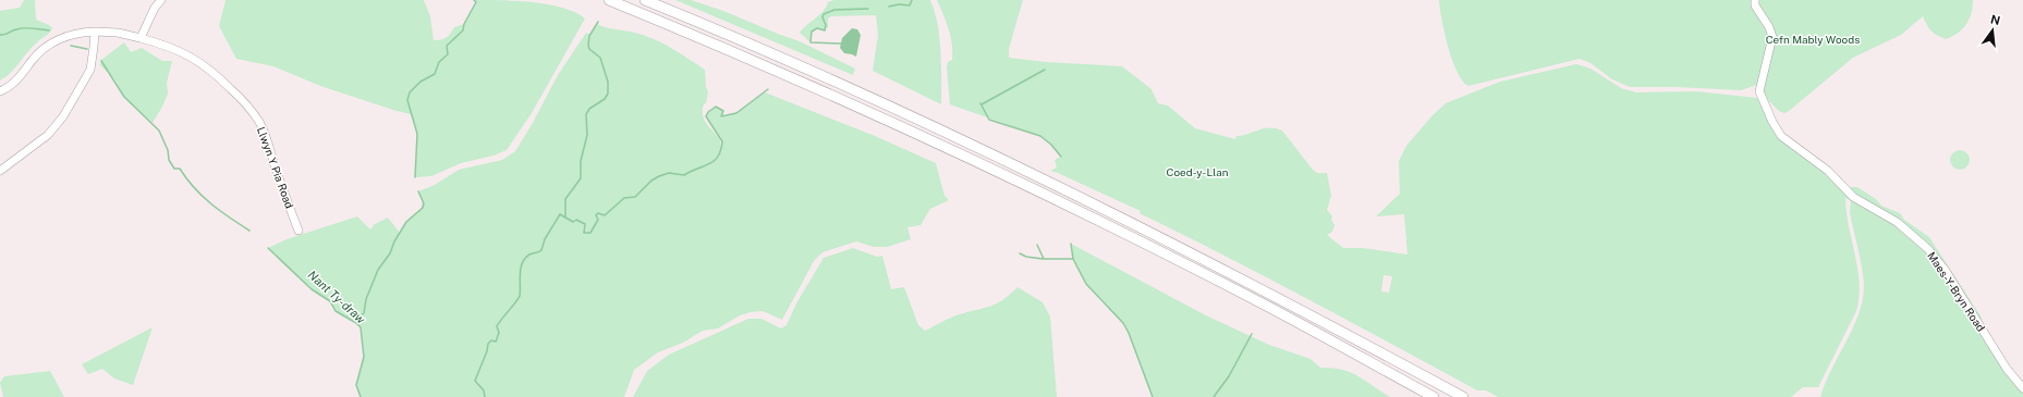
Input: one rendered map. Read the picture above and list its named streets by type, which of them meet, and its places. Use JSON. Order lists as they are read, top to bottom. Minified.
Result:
{"streets":{"street":["Llwyn Y Pia Road","Maes-Y-Bryn Road"]},"water":["Nant Ty-draw"],"parks":["Cefn Mably Woods","Coed-y-Llan"],"north":"top"}
